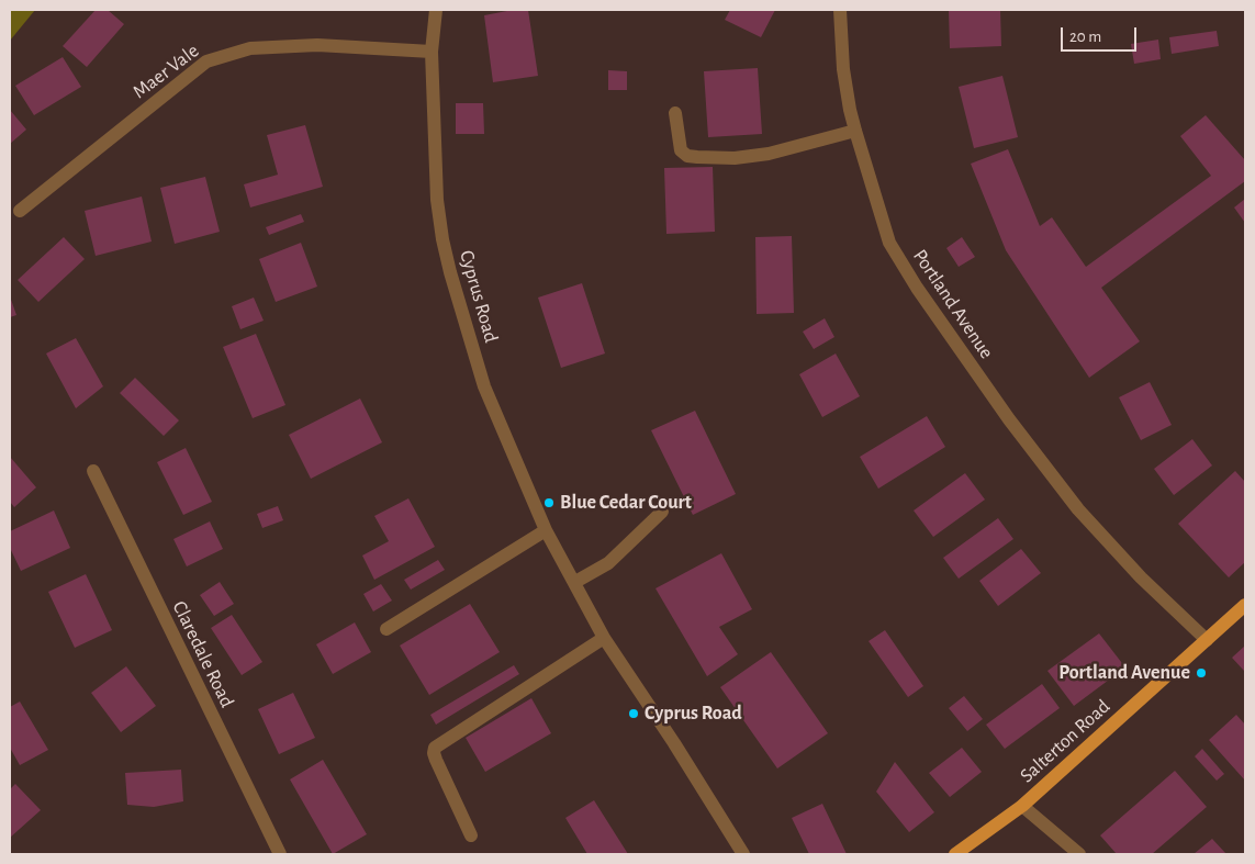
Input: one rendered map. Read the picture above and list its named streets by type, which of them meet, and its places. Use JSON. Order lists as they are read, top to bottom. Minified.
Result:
{"streets":{"main road":["Salterton Road"],"street":["Maer Vale","Cyprus Road","Portland Avenue","Claredale Road"]},"crossings":[["Maer Vale","Cyprus Road"],["Portland Avenue","Salterton Road"]],"places":["Blue Cedar Court","Portland Avenue","Cyprus Road"],"scale_bar":"20 m"}
